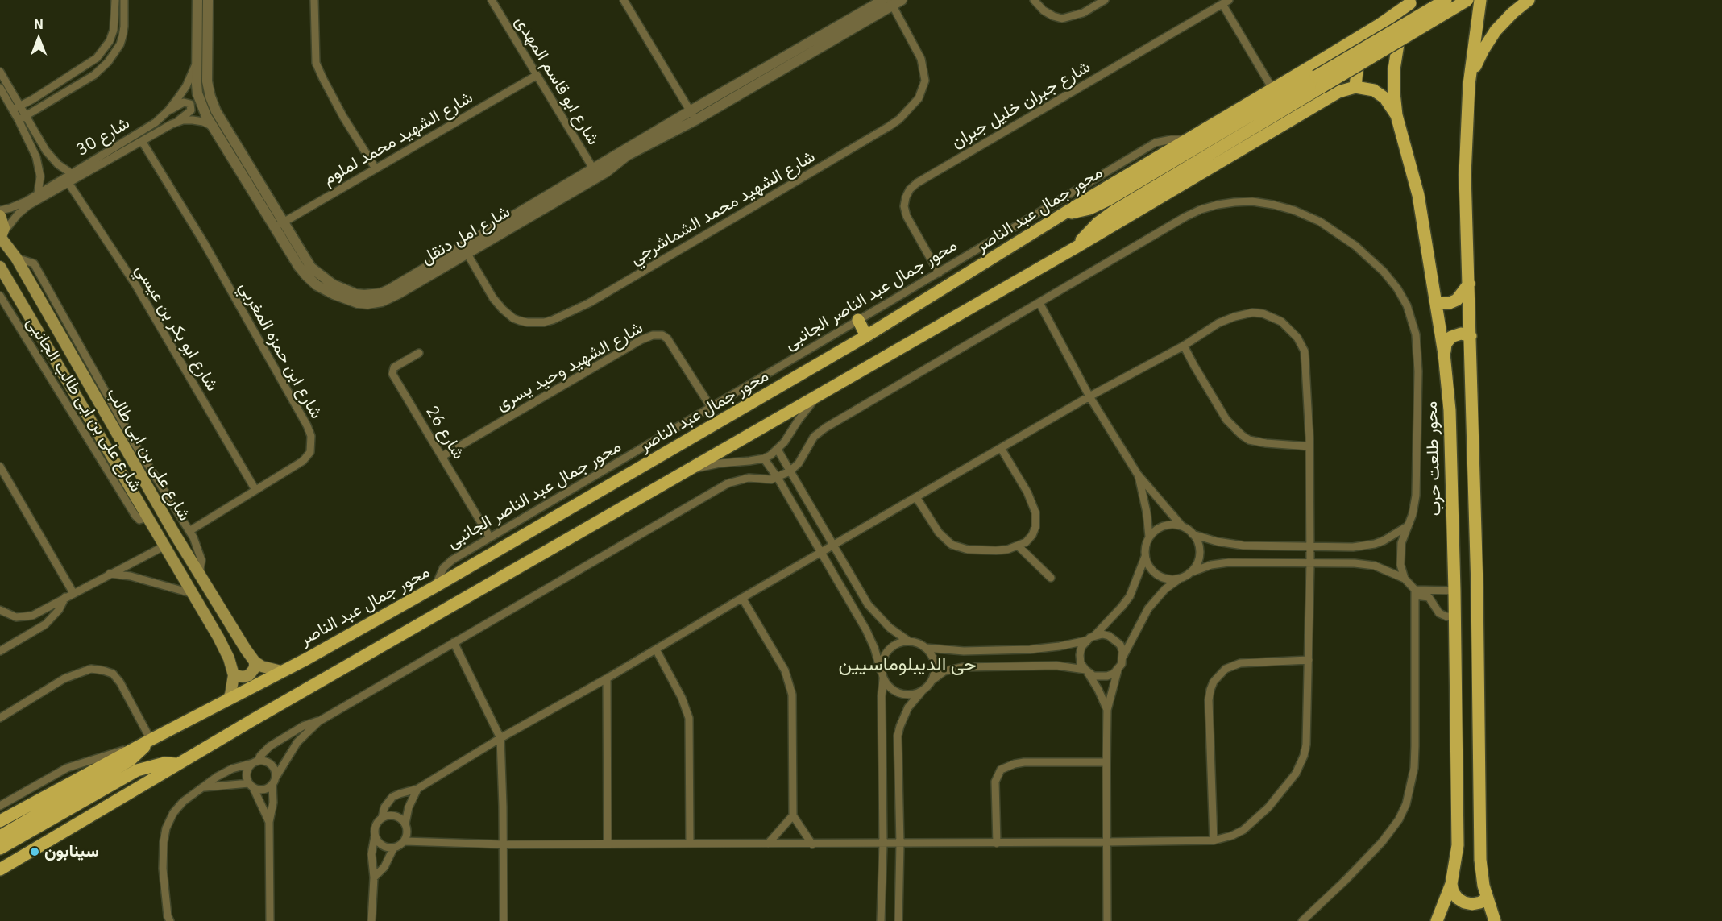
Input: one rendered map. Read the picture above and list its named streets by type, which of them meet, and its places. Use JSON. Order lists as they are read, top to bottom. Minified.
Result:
{"streets":{"main road":["محور جمال عبد الناصر","شارع على بن ابى طالب","محور طلعت حرب"],"street":["شارع ابو قاسم المهدى","شارع جبران خليل جبران","شارع 30","شارع الشهيد محمد لملوم","شارع الشهيد محمد الشماشرجي","شارع امل دنقل","محور جمال عبد الناصر الجانبى","شارع ابو بكر بن عيسي","شارع ابن حمزه المغربي","شارع الشهيد وحيد يسرى","شارع على بن ابى طالب الجانبى","شارع 26"]},"crossings":[["شارع ابو قاسم المهدى","شارع الشهيد محمد لملوم"],["شارع ابو قاسم المهدى","شارع امل دنقل"],["شارع جبران خليل جبران","محور جمال عبد الناصر الجانبى"],["شارع 30","شارع امل دنقل"],["شارع 30","شارع ابو بكر بن عيسي"],["شارع 30","شارع ابن حمزه المغربي"],["شارع 30","شارع على بن ابى طالب"],["شارع الشهيد محمد لملوم","شارع امل دنقل"],["شارع الشهيد محمد الشماشرجي","شارع امل دنقل"],["محور جمال عبد الناصر","محور جمال عبد الناصر الجانبى"],["محور جمال عبد الناصر","محور طلعت حرب"],["محور جمال عبد الناصر الجانبى","شارع الشهيد وحيد يسرى"],["محور جمال عبد الناصر الجانبى","شارع 26"],["شارع ابو بكر بن عيسي","شارع ابن حمزه المغربي"],["شارع ابن حمزه المغربي","شارع على بن ابى طالب الجانبى"],["شارع الشهيد وحيد يسرى","شارع 26"],["شارع على بن ابى طالب الجانبى","شارع على بن ابى طالب"]],"districts":["حى الديبلوماسيين"],"places":["سينابون"],"north":"top"}
